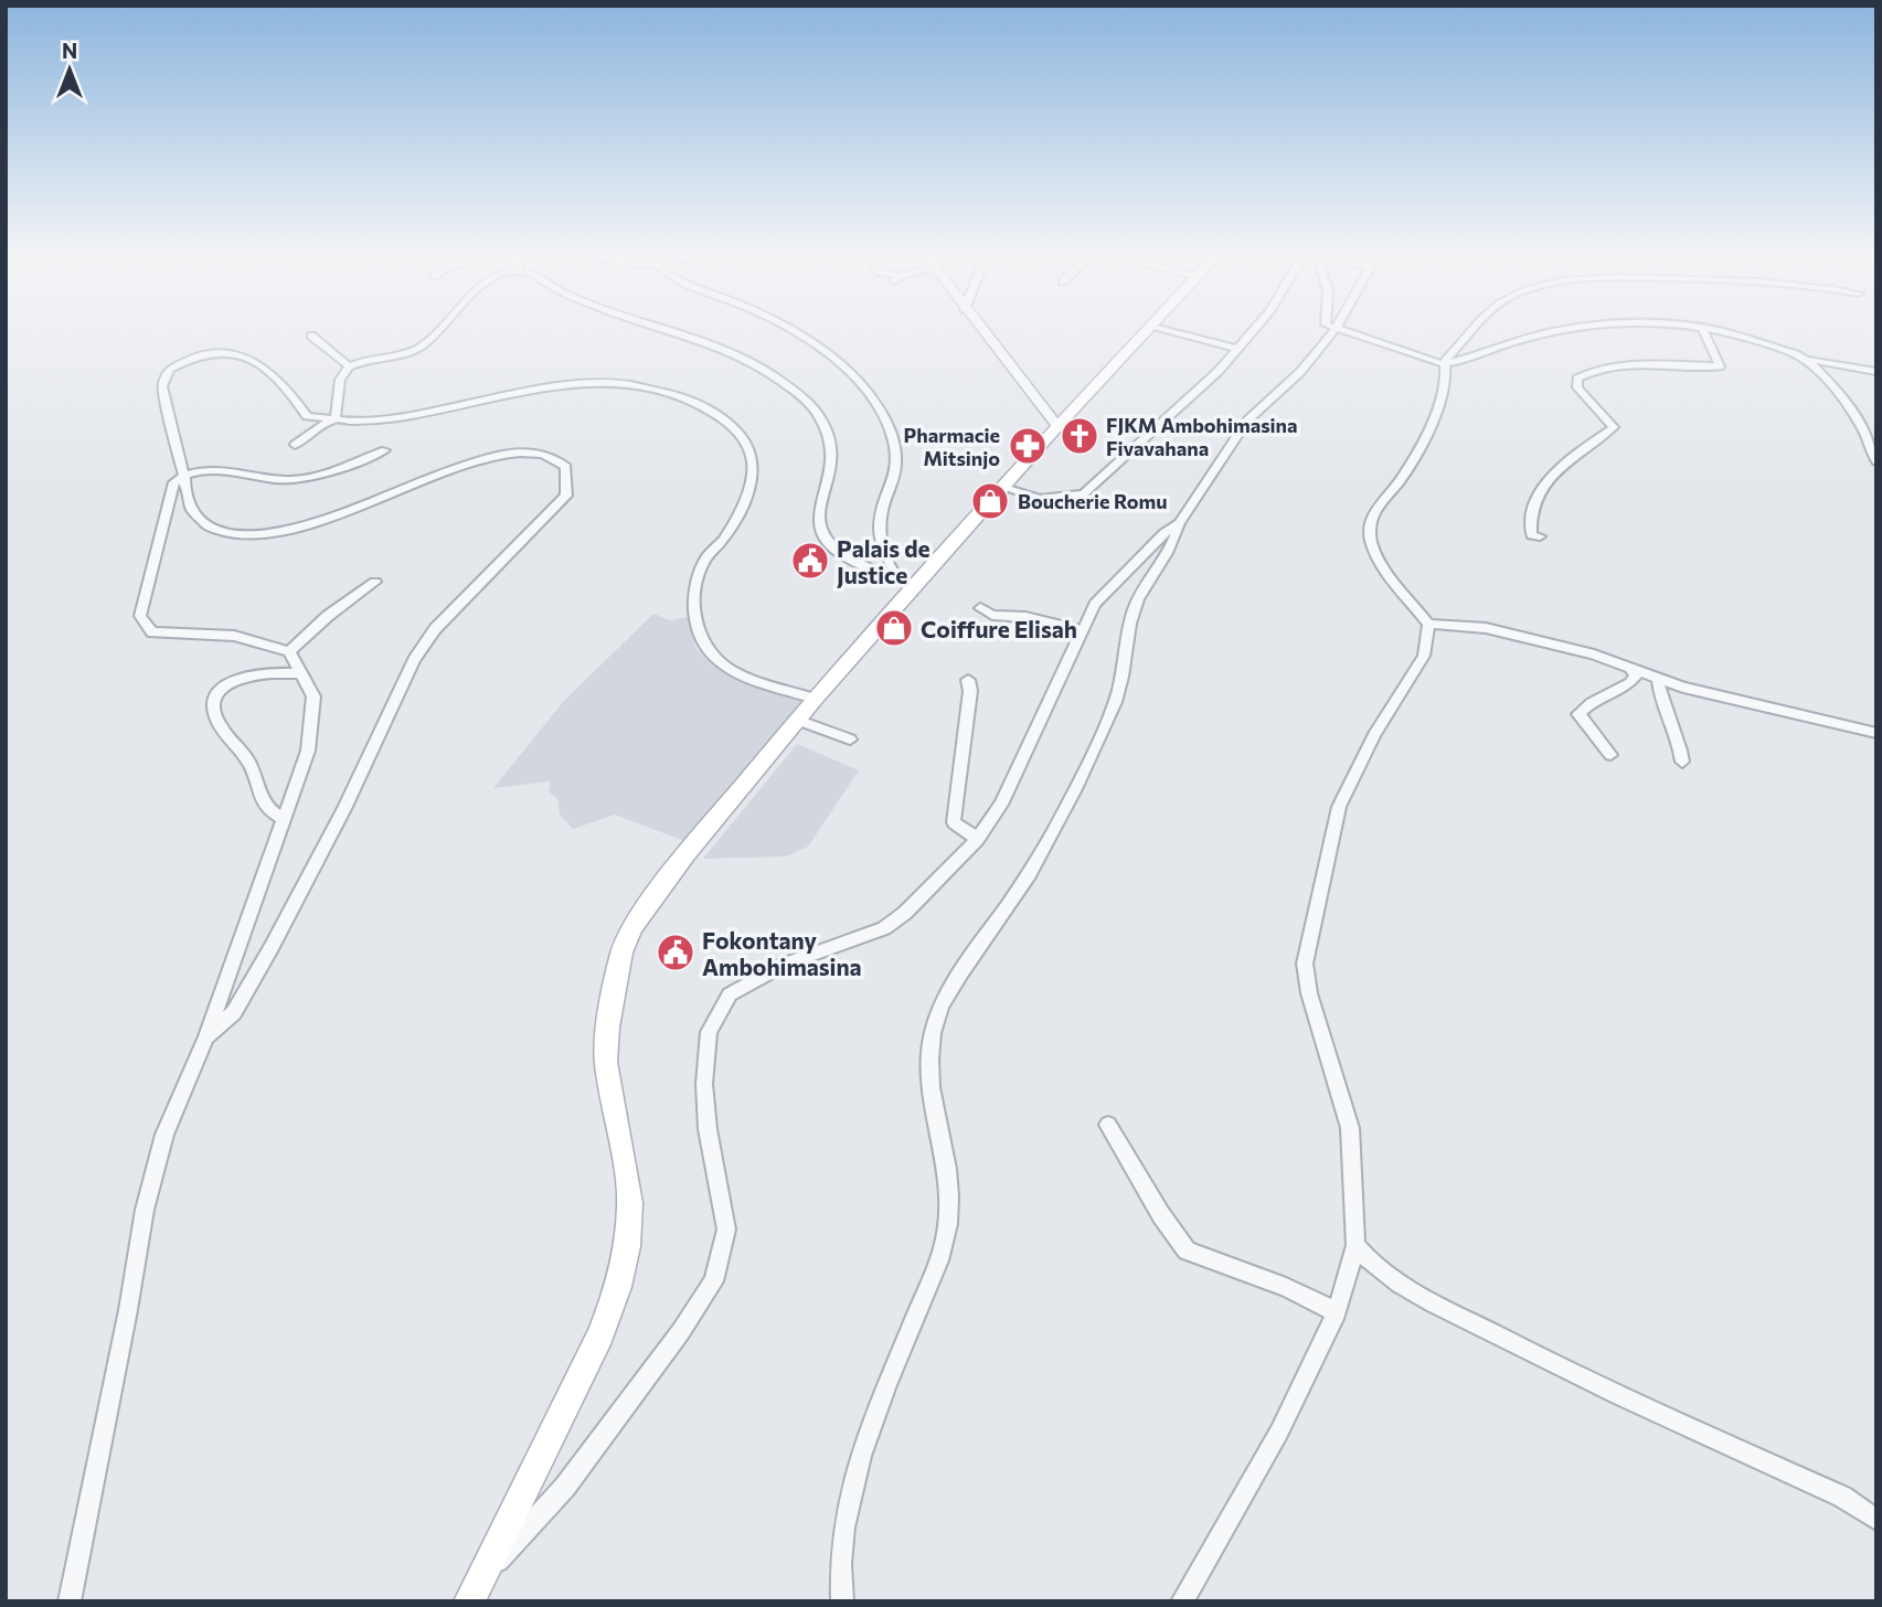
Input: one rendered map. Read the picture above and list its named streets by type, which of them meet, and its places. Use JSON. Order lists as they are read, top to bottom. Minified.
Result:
{"places":{"church":["FJKM Ambohimasina Fivavahana"],"pharmacy":["Pharmacie Mitsinjo"],"shop":["Boucherie Romu","Coiffure Elisah"],"public building":["Palais de Justice","Fokontany Ambohimasina"]},"north":"top"}
